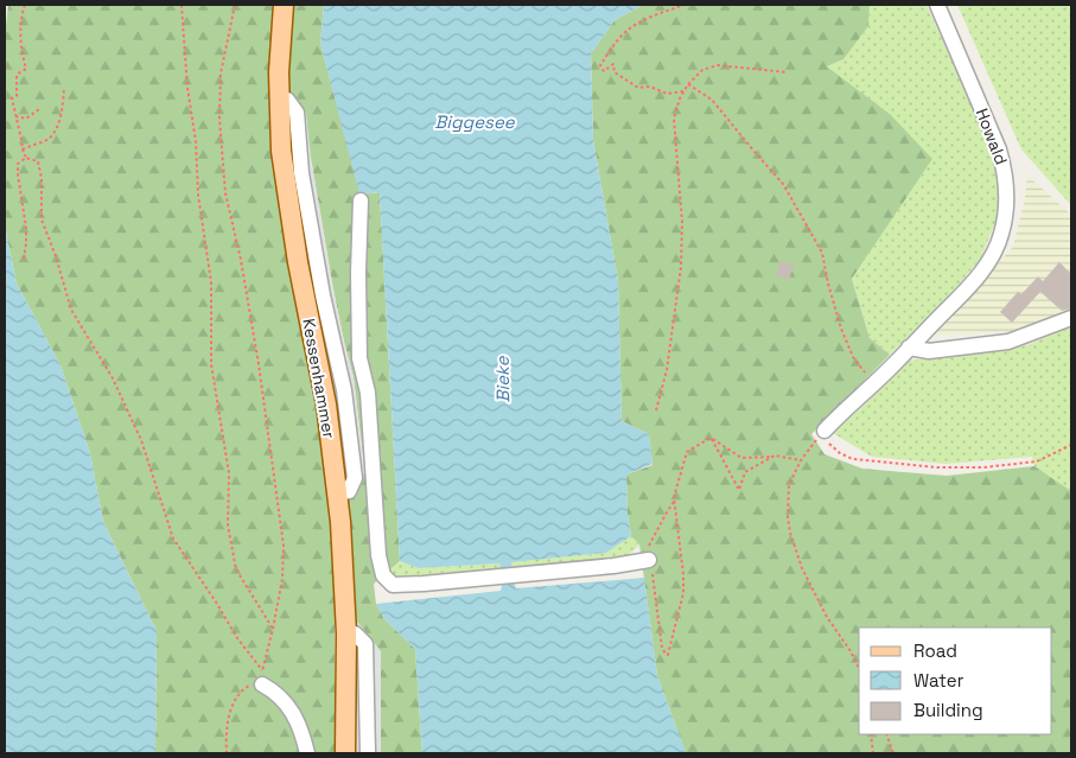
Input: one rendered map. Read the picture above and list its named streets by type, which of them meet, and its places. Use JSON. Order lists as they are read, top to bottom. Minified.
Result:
{"streets":{"main road":["Kessenhammer"],"street":["Howald"]},"water":["Biggesee","Bieke"],"legend":["Road","Water","Building"]}
